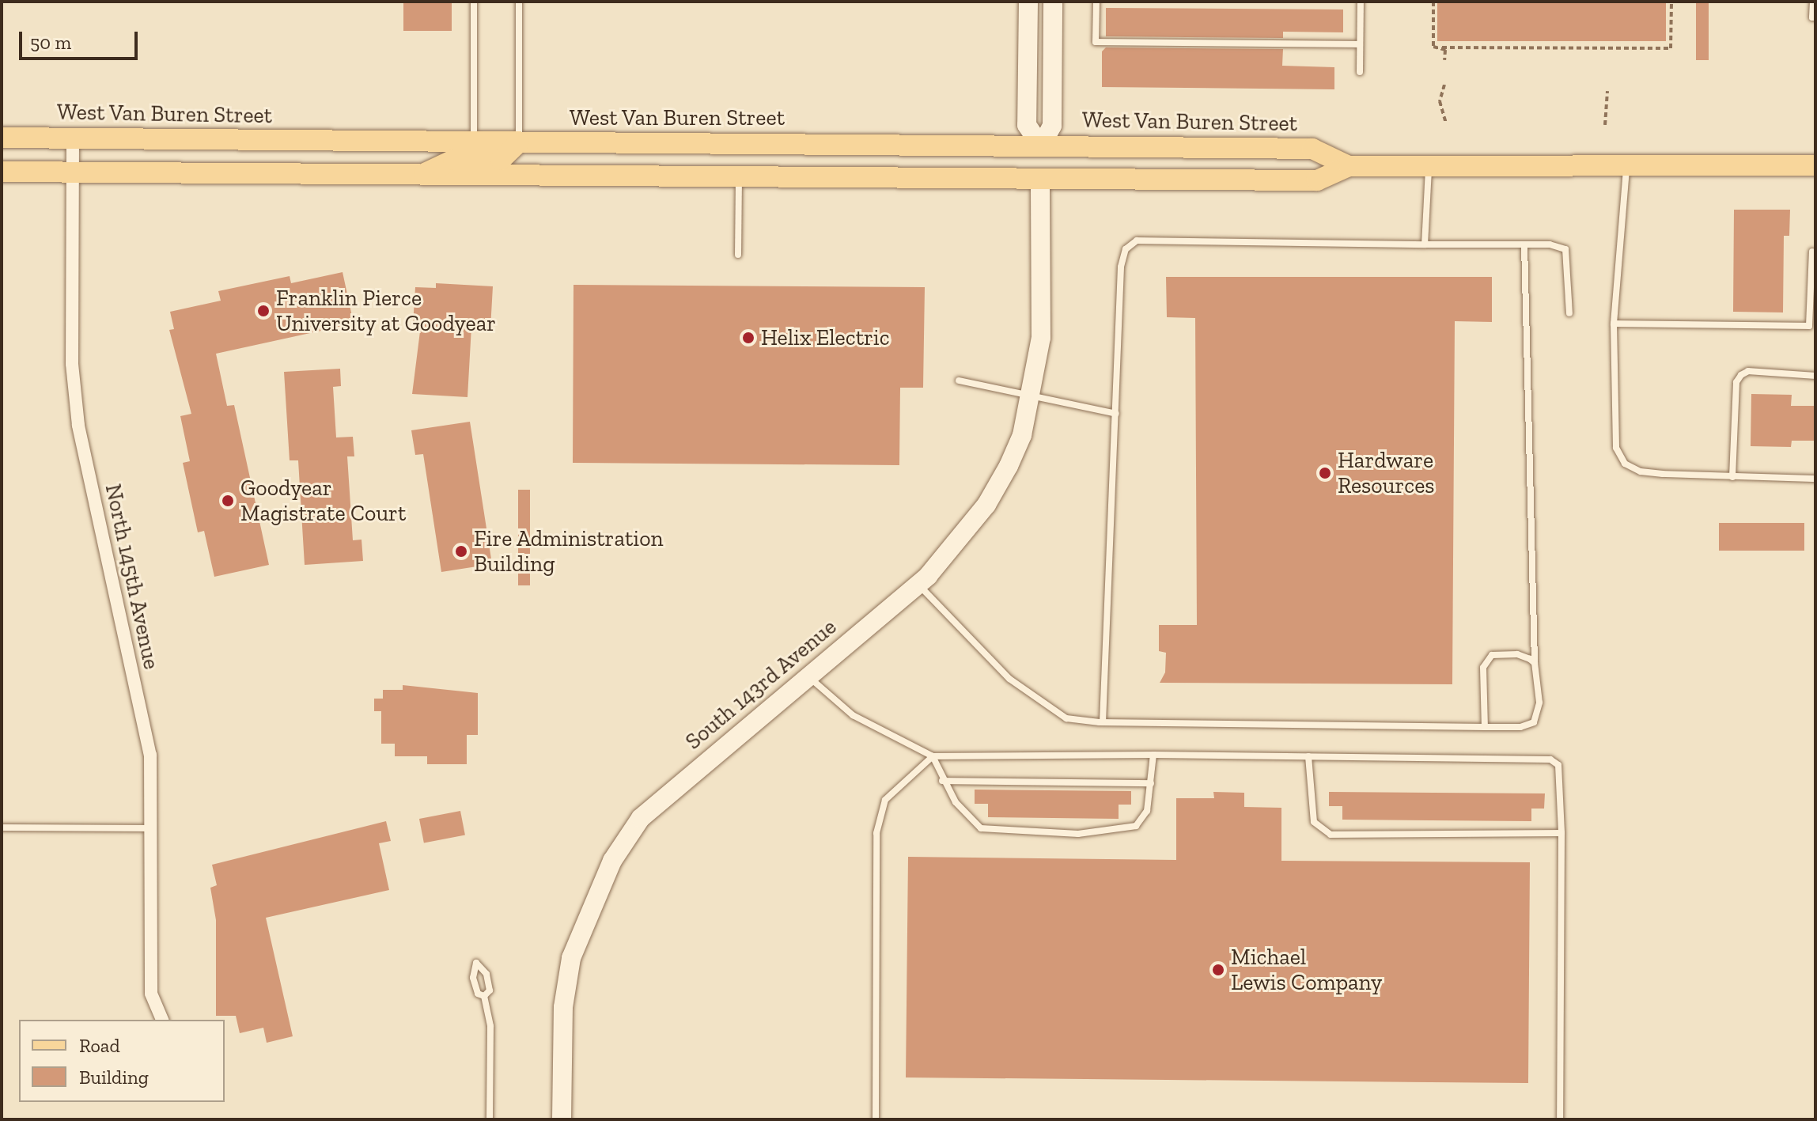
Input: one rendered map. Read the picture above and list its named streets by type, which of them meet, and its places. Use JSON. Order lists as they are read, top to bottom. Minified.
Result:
{"streets":{"main road":["West Van Buren Street"],"street":["North 145th Avenue","South 143rd Avenue"]},"crossings":[["West Van Buren Street","North 145th Avenue"],["West Van Buren Street","South 143rd Avenue"]],"places":["Franklin Pierce University at Goodyear","Helix Electric","Hardware Resources","Goodyear Magistrate Court","Fire Administration Building","Michael Lewis Company"],"legend":["Road","Building"],"scale_bar":"50 m"}
